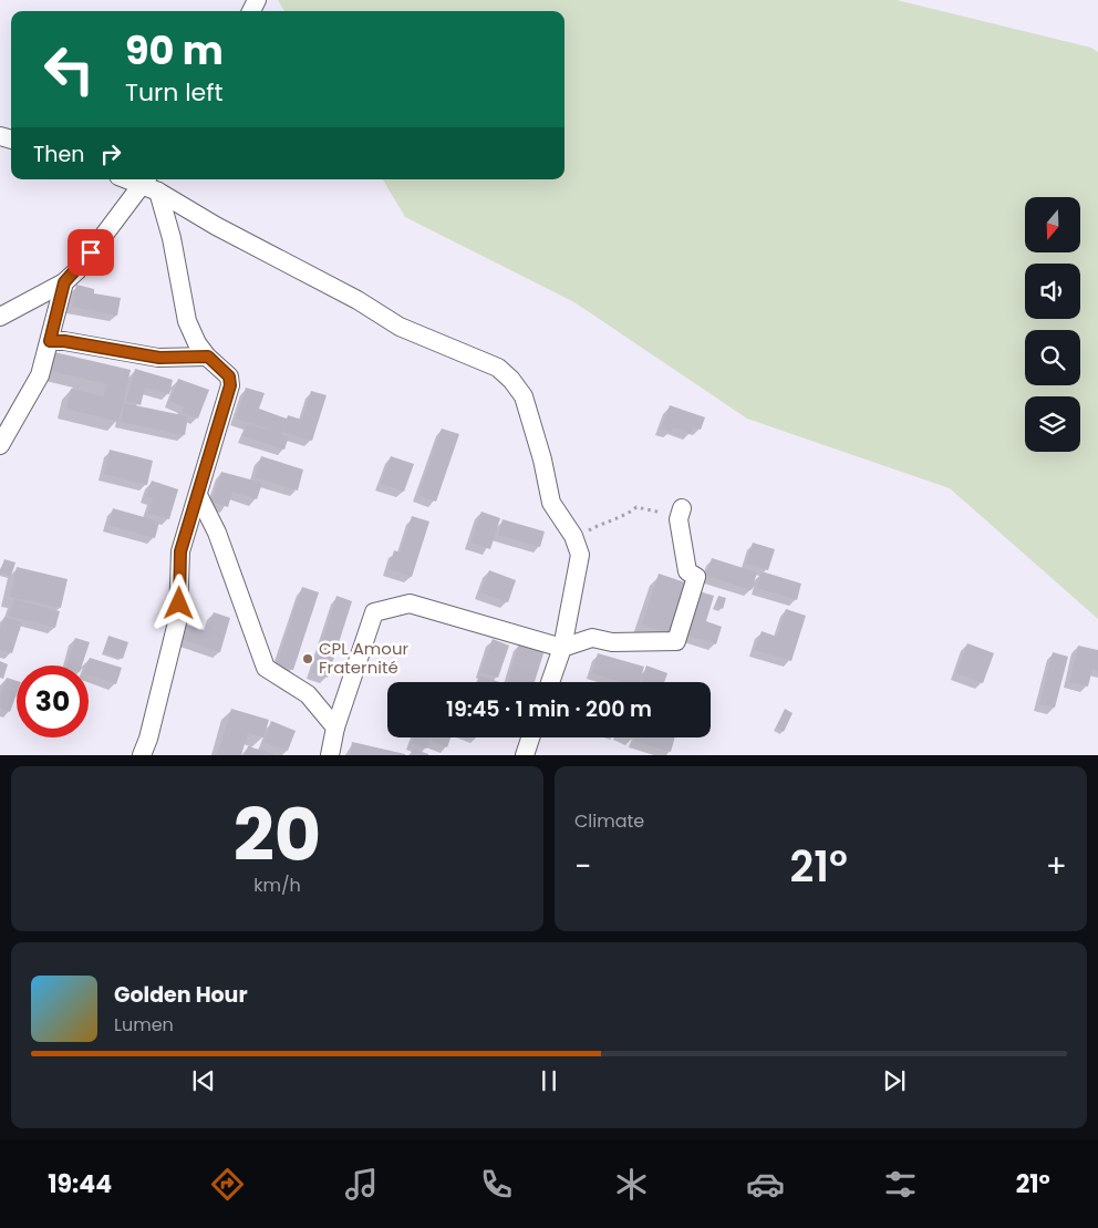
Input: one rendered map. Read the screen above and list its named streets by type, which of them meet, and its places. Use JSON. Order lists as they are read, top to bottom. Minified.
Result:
{"places":["CPL Amour Fraternité"],"north":"bottom","page":{"turn":["90 m","Turn left"],"then":"Then","limit":"30","trip":"19:45 · 1 min · 200 m","tile":[["20","km/h"],"Climate"],"heat":["−","21°","+"],"song":["Golden Hour","Lumen"],"tabs":["19:44","21°"]}}
